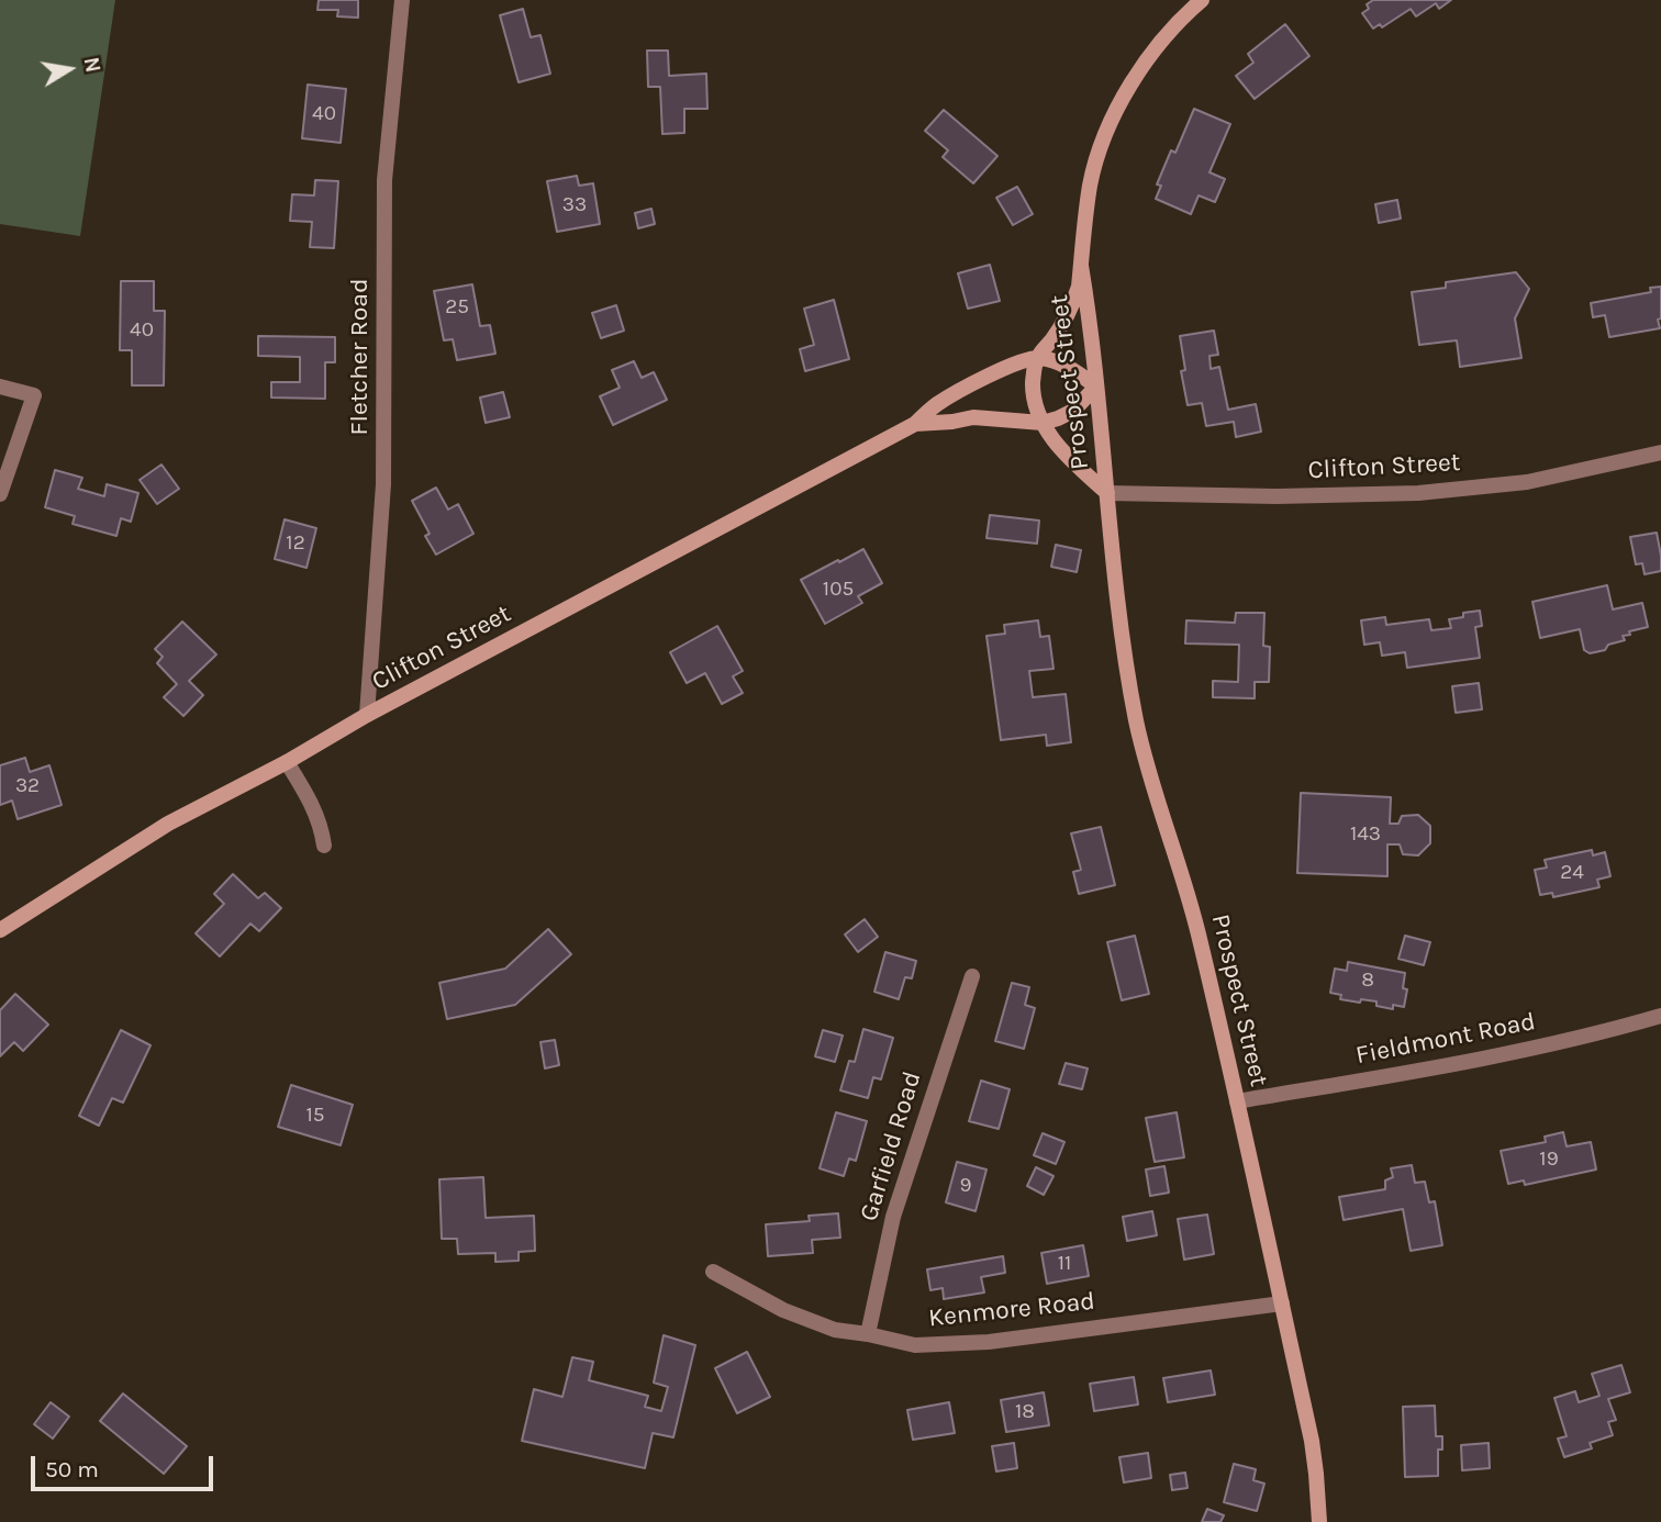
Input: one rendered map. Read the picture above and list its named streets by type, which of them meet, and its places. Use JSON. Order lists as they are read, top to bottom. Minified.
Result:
{"streets":{"main road":["Prospect Street","Clifton Street"],"street":["Fletcher Road","Fieldmont Road","Garfield Road","Kenmore Road"]},"crossings":[["Fletcher Road","Clifton Street"],["Prospect Street","Clifton Street"],["Prospect Street","Fieldmont Road"],["Prospect Street","Kenmore Road"],["Garfield Road","Kenmore Road"]],"house_numbers":["40","33","25","40","12","105","32","143","24","8","15","19","9","11","18"],"scale_bar":"50 m","north":"right"}
